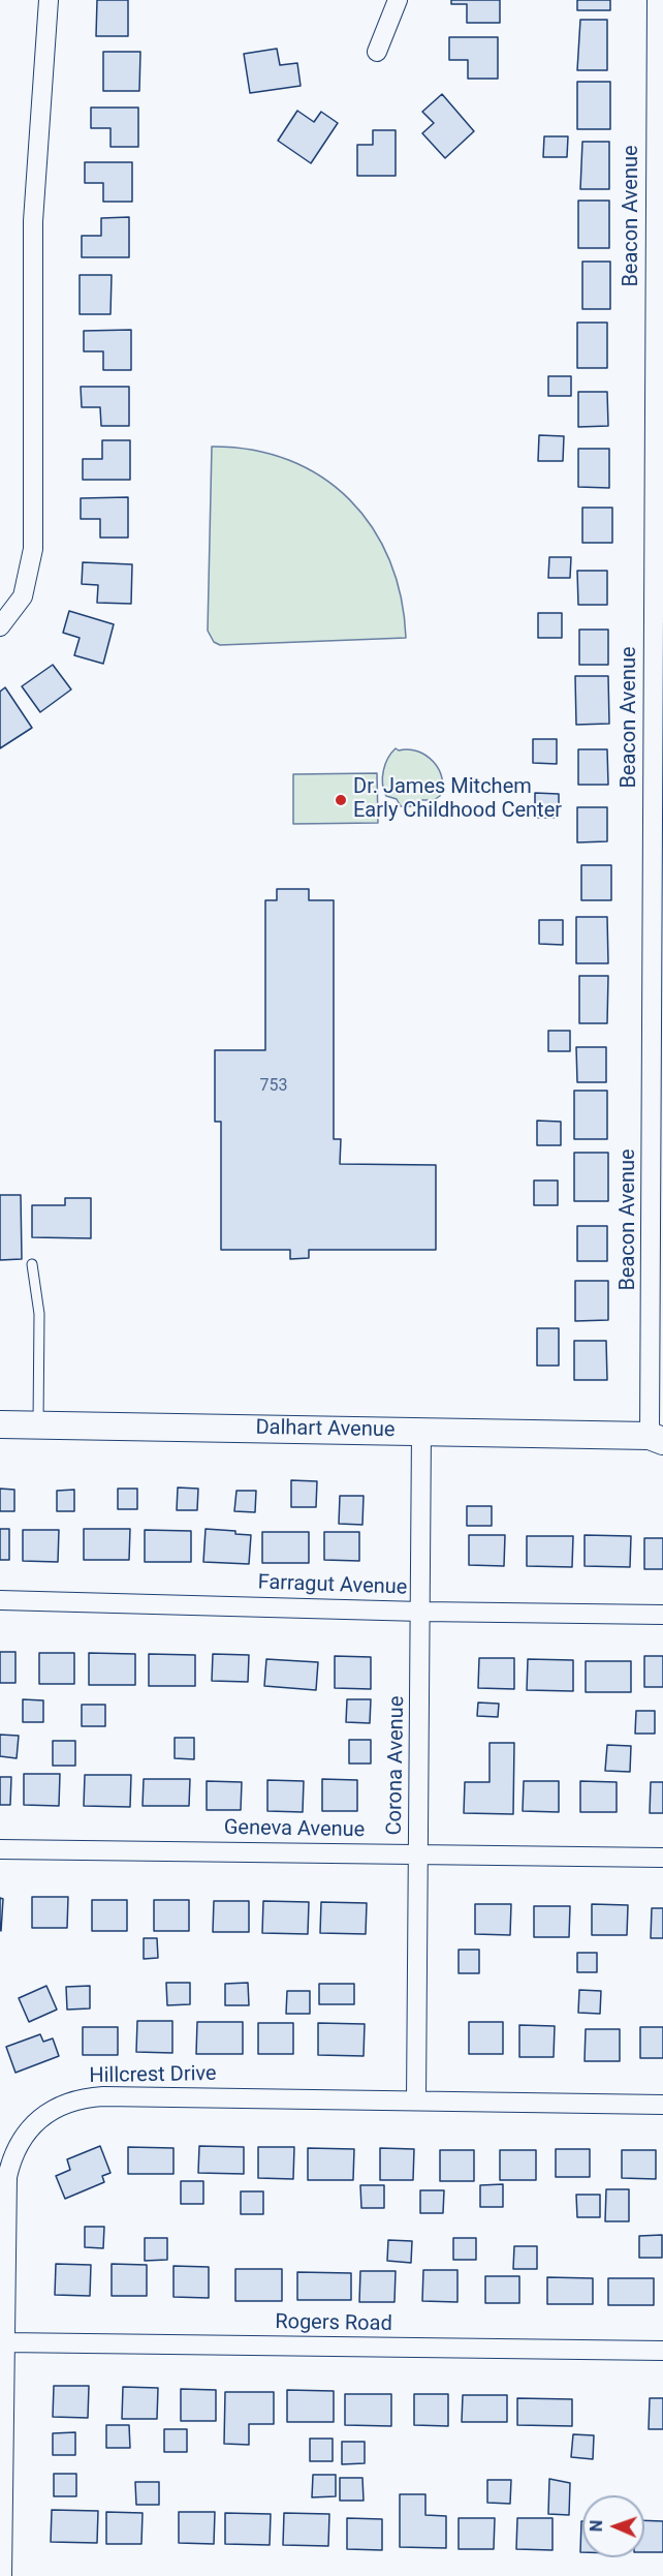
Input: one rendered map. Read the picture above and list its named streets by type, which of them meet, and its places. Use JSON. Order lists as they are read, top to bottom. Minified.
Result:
{"streets":{"main road":["Dalhart Avenue"],"street":["Beacon Avenue","Farragut Avenue","Corona Avenue","Geneva Avenue","Hillcrest Drive","Rogers Road"]},"crossings":[["Beacon Avenue","Dalhart Avenue"],["Dalhart Avenue","Corona Avenue"],["Farragut Avenue","Corona Avenue"],["Corona Avenue","Geneva Avenue"],["Corona Avenue","Hillcrest Drive"],["Hillcrest Drive","Rogers Road"]],"places":["Dr. James Mitchem Early Childhood Center"],"house_numbers":["753"],"north":"left"}
